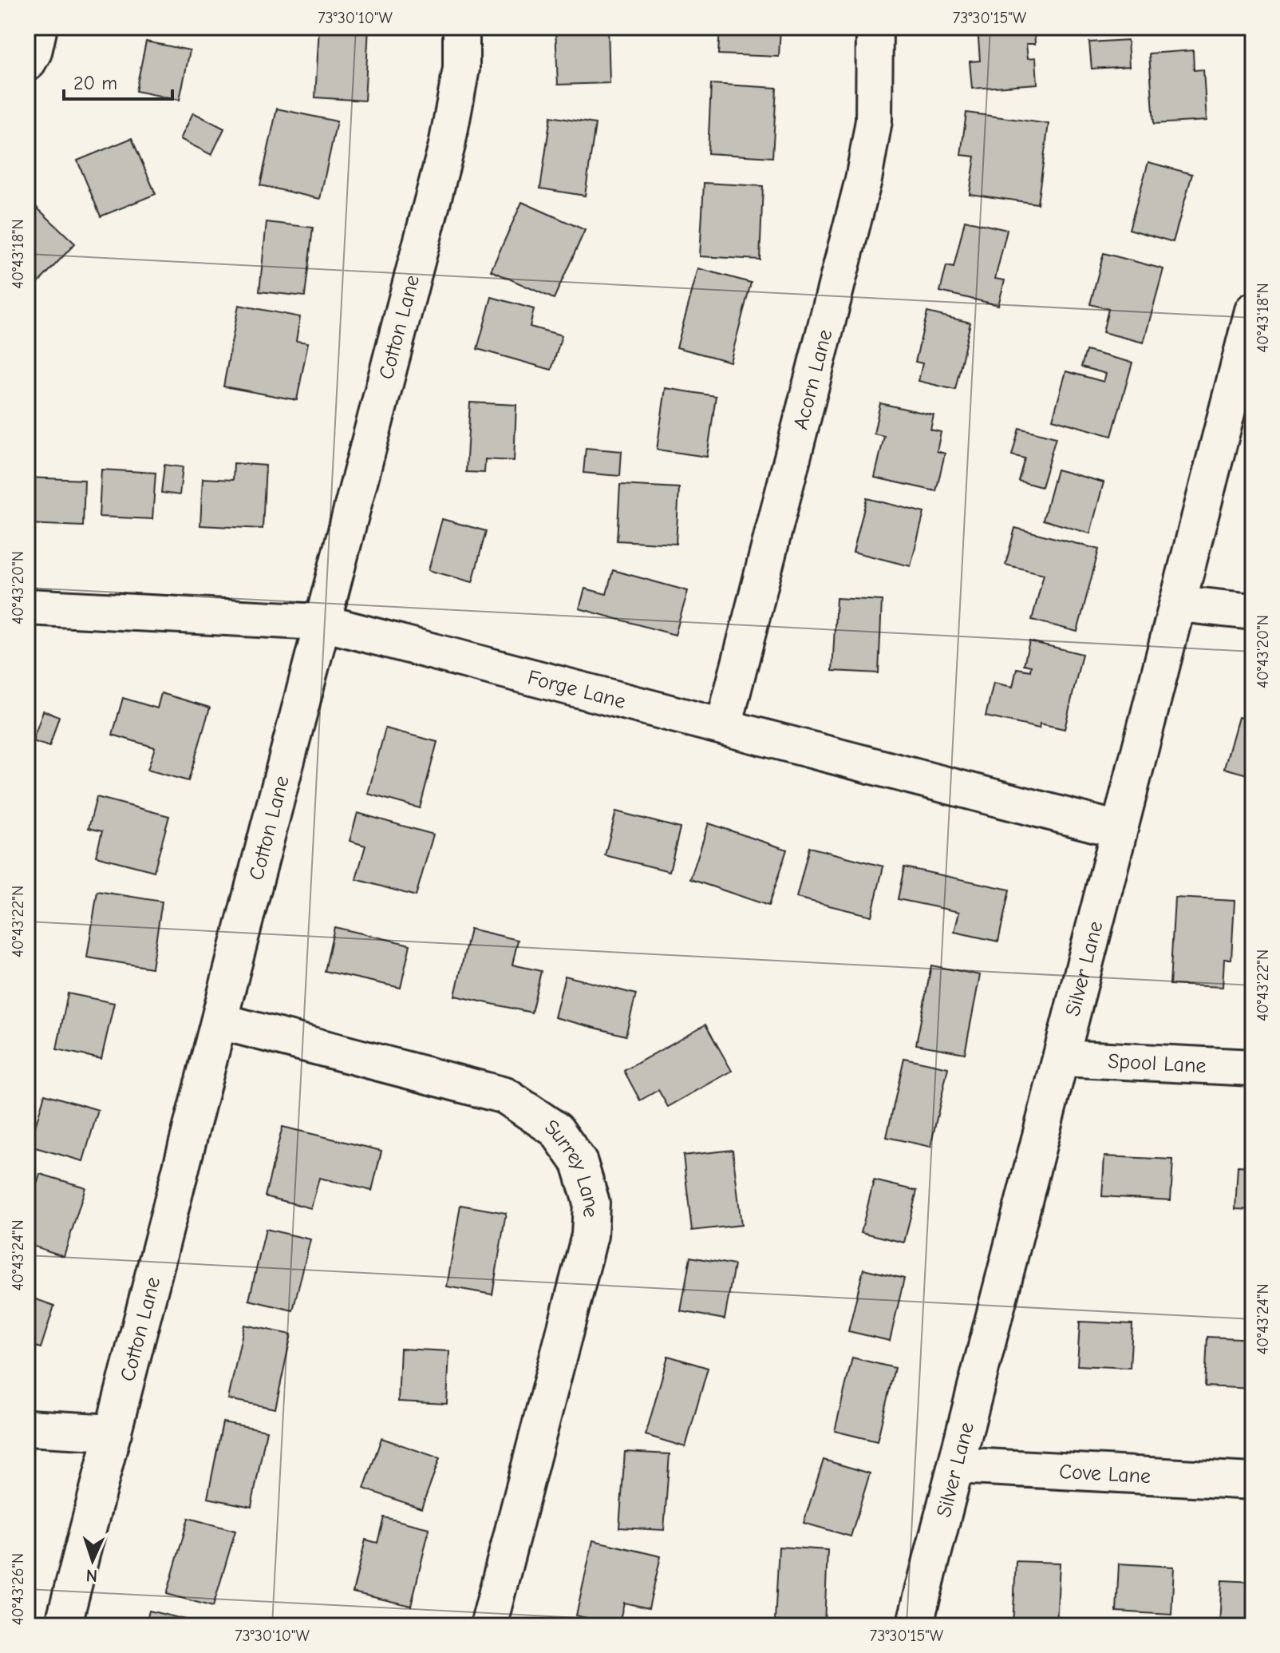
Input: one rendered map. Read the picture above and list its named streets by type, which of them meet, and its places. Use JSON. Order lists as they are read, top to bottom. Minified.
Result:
{"streets":{"street":["Cotton Lane","Acorn Lane","Forge Lane","Silver Lane","Spool Lane","Surrey Lane","Cove Lane"]},"crossings":[["Cotton Lane","Forge Lane"],["Cotton Lane","Surrey Lane"],["Acorn Lane","Forge Lane"],["Forge Lane","Silver Lane"],["Silver Lane","Spool Lane"],["Silver Lane","Cove Lane"]],"scale_bar":"20 m","north":"bottom","coordinates":["73°30'10\"W","73°30'15\"W","40°43'18\"N","40°43'20\"N","40°43'22\"N","40°43'24\"N","40°43'26\"N"]}
